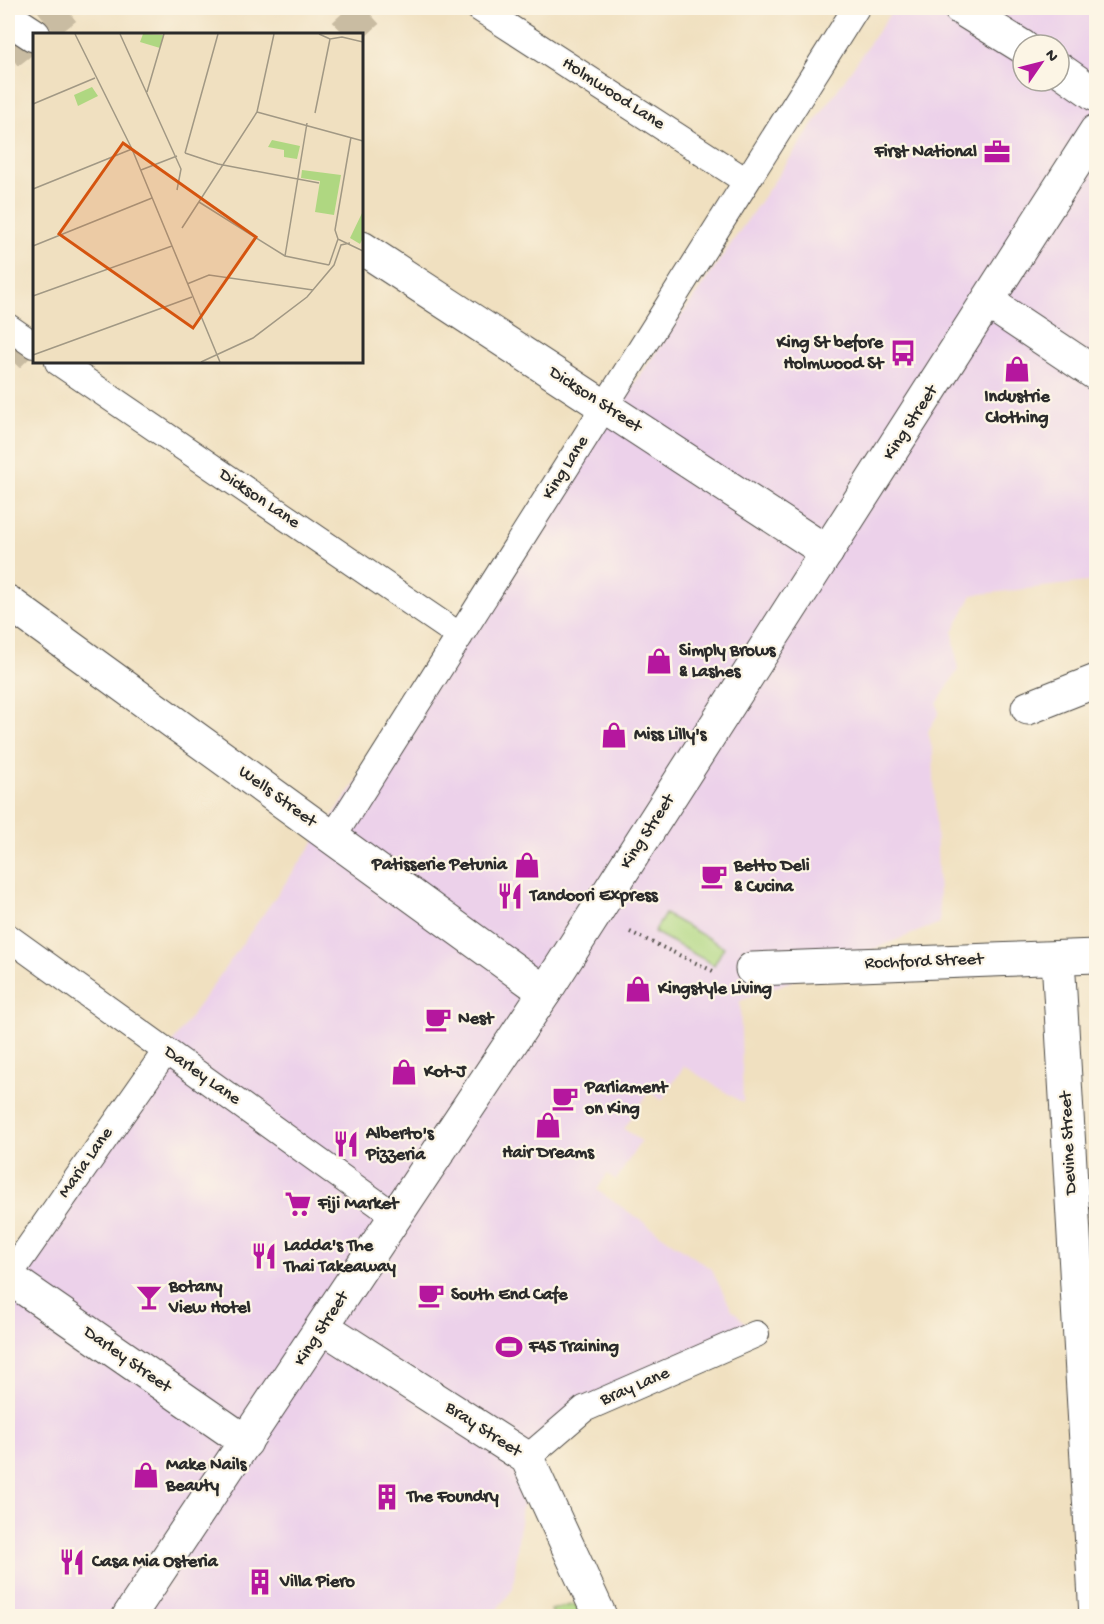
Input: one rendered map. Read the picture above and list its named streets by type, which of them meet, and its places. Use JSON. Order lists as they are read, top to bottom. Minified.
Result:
{"streets":{"main road":["Dickson Street","King Street","Wells Street","Rochford Street","Devine Street","Darley Street","Bray Street"],"lane":["Holmwood Lane","King Lane","Dickson Lane","Darley Lane","Maria Lane","Bray Lane"]},"crossings":[["Holmwood Lane","King Lane"],["Dickson Street","King Street"],["Dickson Street","King Lane"],["King Street","Wells Street"],["King Street","Darley Lane"],["King Street","Darley Street"],["King Street","Bray Street"],["King Lane","Dickson Lane"],["King Lane","Wells Street"],["Rochford Street","Devine Street"],["Darley Lane","Maria Lane"],["Maria Lane","Darley Street"],["Bray Lane","Bray Street"]],"places":{"office":["First National"],"bus stop":["King St before Holmwood St"],"shop":["Industrie Clothing","Simply Brows & Lashes","Miss Lilly's","Patisserie Petunia","Kingstyle Living","Kot-J","Hair Dreams","Make Nails Beauty"],"cafe":["Betto Deli & Cucina","Nest","Parliament on King","South End Cafe"],"restaurant":["Tandoori Express","Alberto's Pizzeria","Ladda's The Thai Takeaway","Casa Mia Osteria"],"supermarket":["Fiji Market"],"bar":["Botany View Hotel"],"sports":["F45 Training"],"building":["The Foundry","Villa Piero"]},"north":"top right"}
